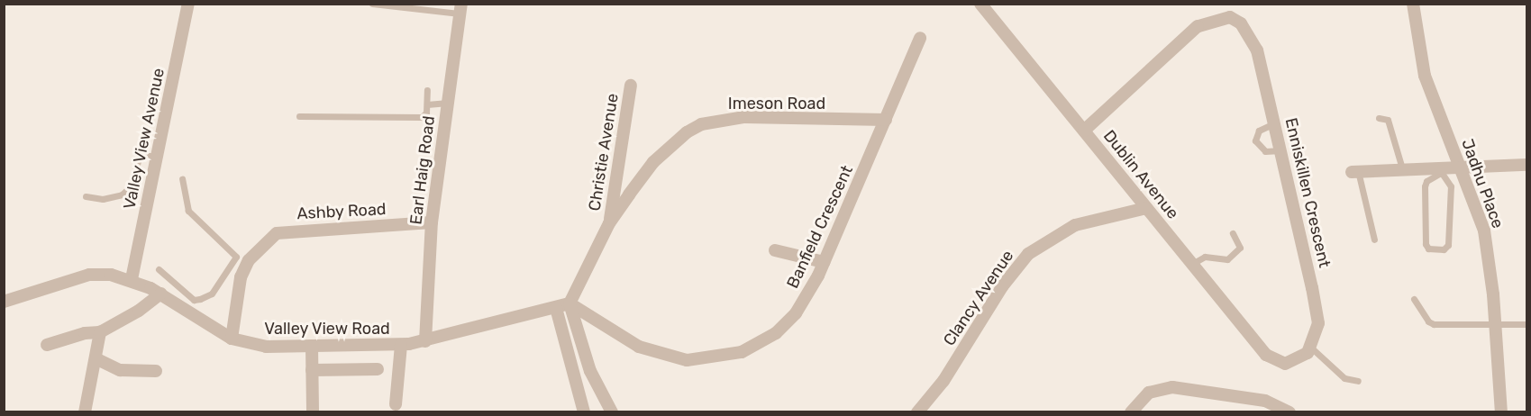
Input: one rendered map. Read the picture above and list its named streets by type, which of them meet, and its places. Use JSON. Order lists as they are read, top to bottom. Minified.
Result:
{"streets":{"street":["Imeson Road","Valley View Avenue","Christie Avenue","Earl Haig Road","Dublin Avenue","Jadhu Place","Enniskillen Crescent","Ashby Road","Banfield Crescent","Clancy Avenue","Valley View Road"]},"crossings":[["Imeson Road","Christie Avenue"],["Imeson Road","Banfield Crescent"],["Imeson Road","Valley View Road"],["Valley View Avenue","Valley View Road"],["Earl Haig Road","Ashby Road"],["Earl Haig Road","Valley View Road"],["Dublin Avenue","Enniskillen Crescent"],["Dublin Avenue","Clancy Avenue"],["Ashby Road","Valley View Road"],["Banfield Crescent","Valley View Road"]]}
